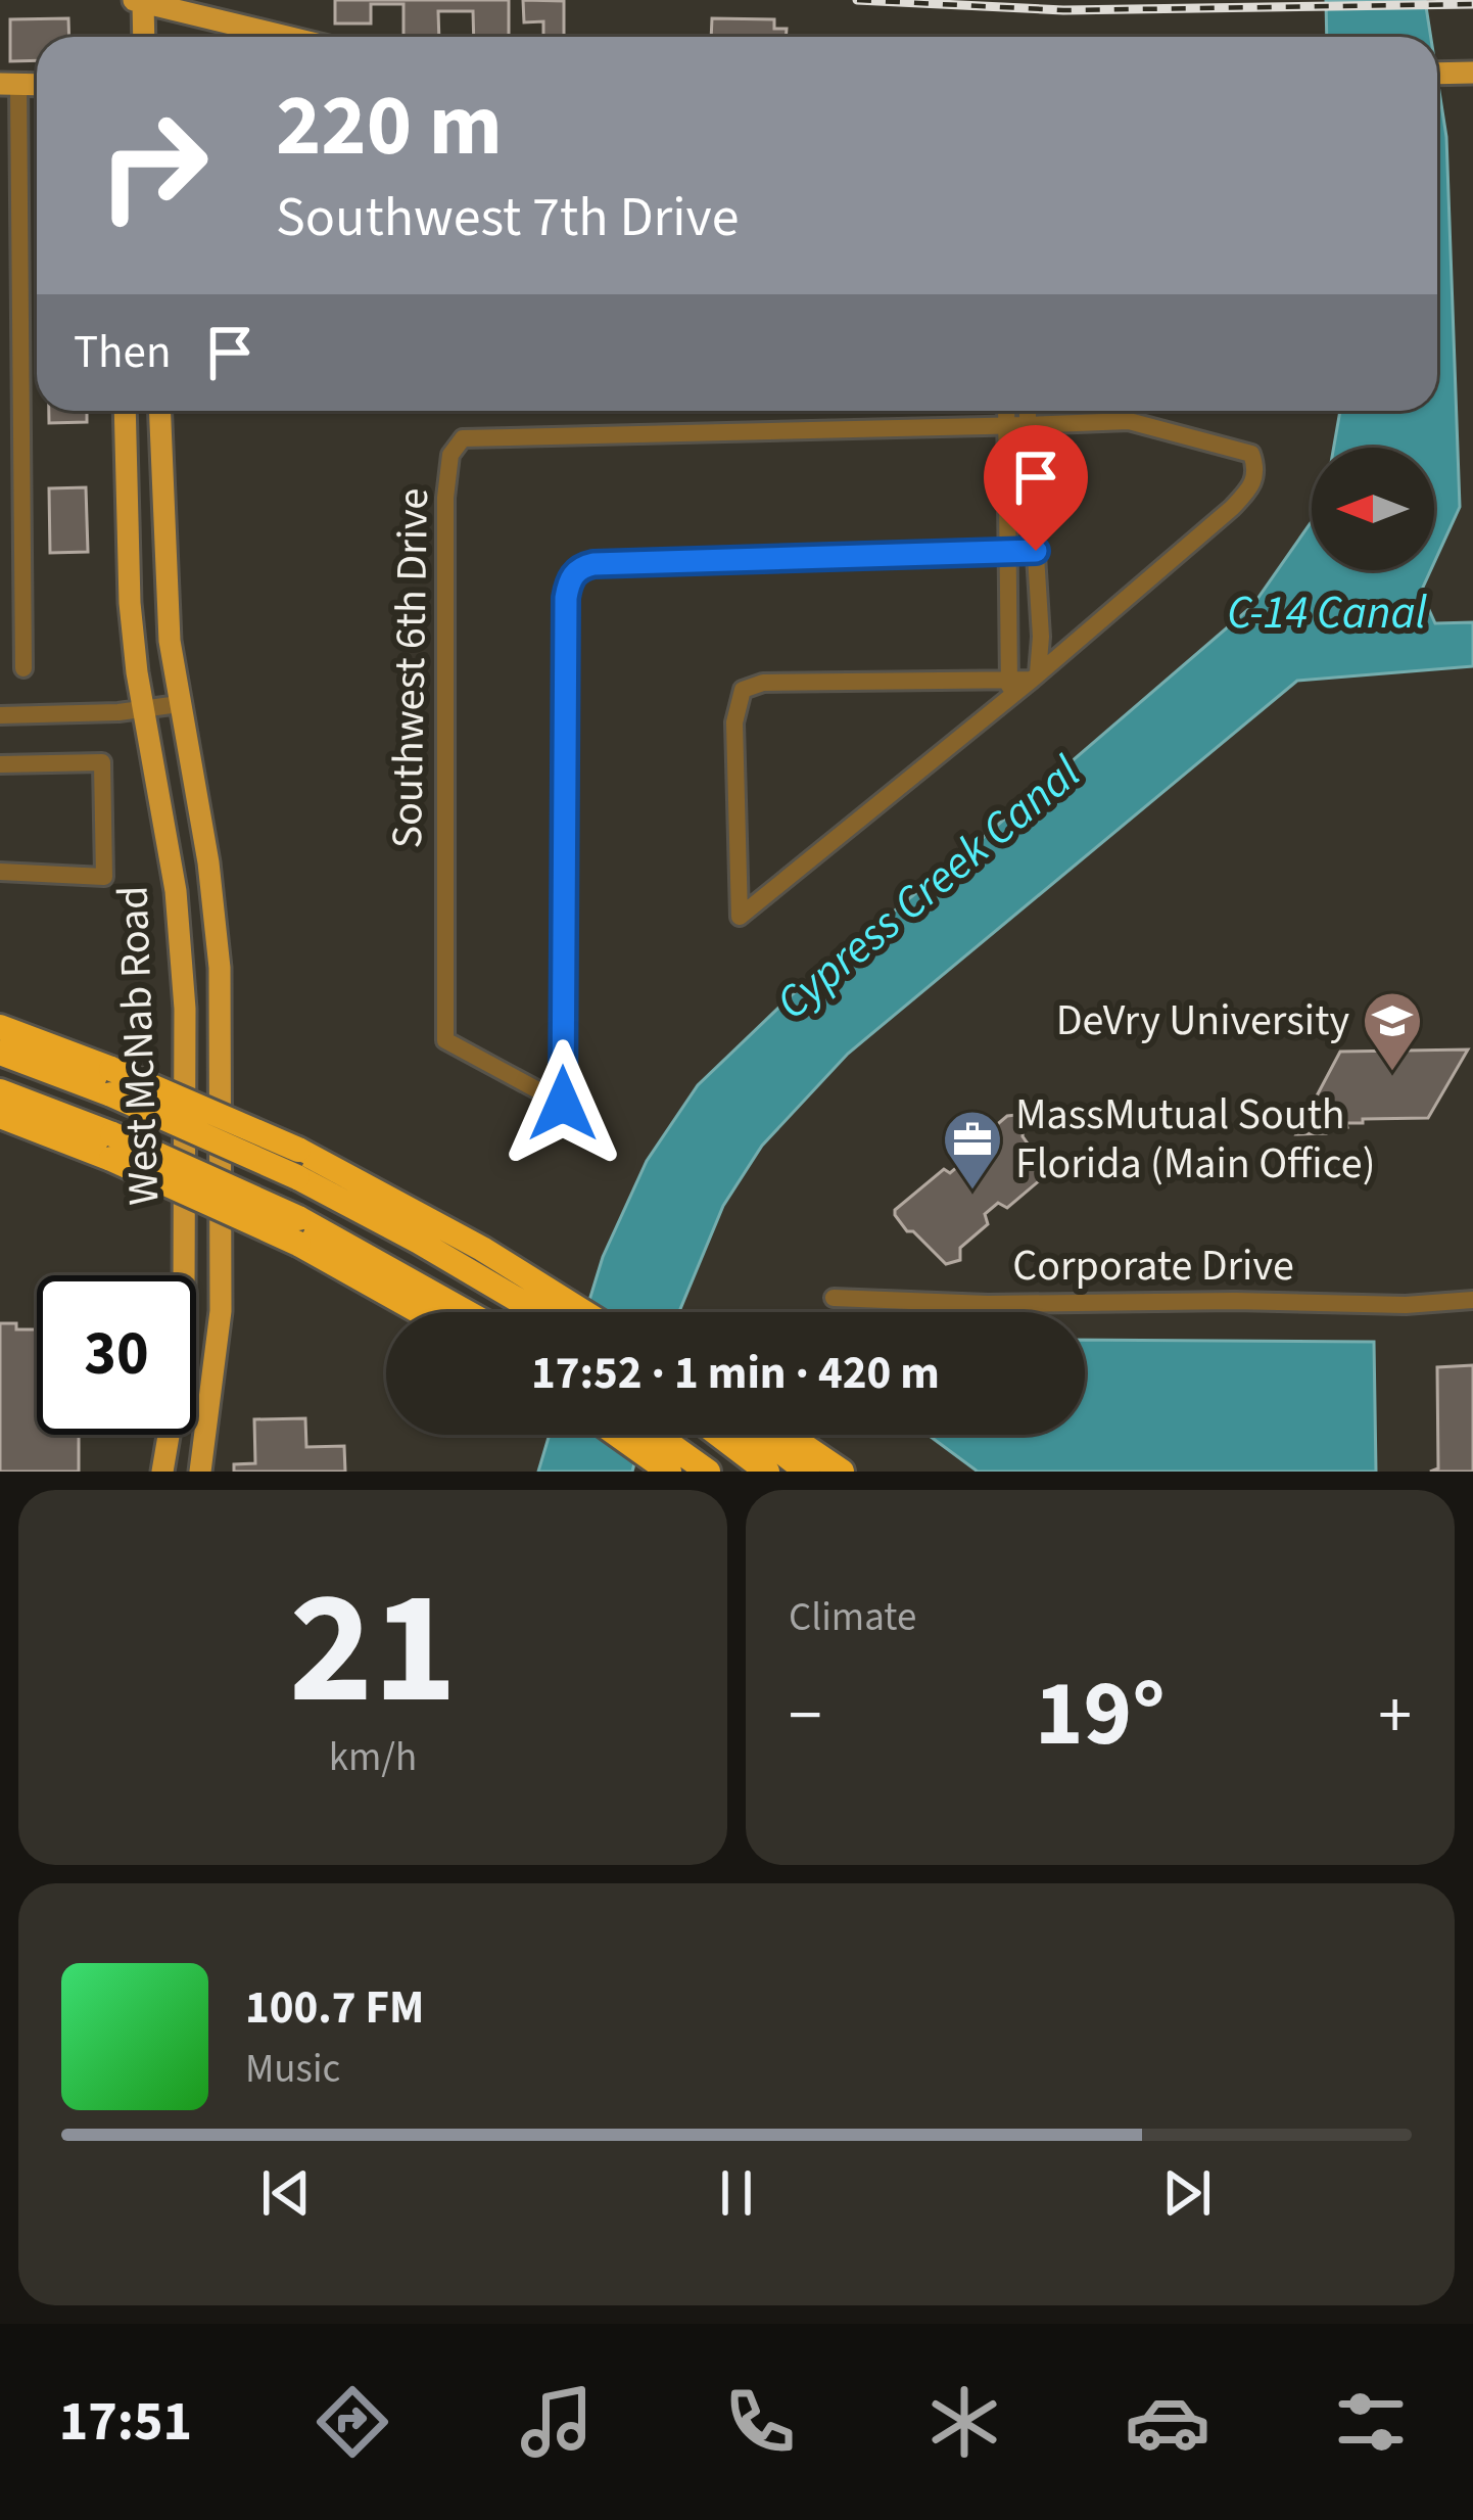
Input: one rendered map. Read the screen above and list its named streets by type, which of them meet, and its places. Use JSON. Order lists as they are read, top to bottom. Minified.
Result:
{"streets":{"main road":["West McNab Road"],"street":["Southwest 6th Drive","Corporate Drive"]},"water":["C-14 Canal","Cypress Creek Canal"],"places":{"school or university":["DeVry University"],"office":["MassMutual South Florida (Main Office)"]},"north":"left","page":{"turn":["220 m","Southwest 7th Drive"],"then":"Then","limit":"30","trip":"17:52 · 1 min · 420 m","tile":[["21","km/h"],"Climate"],"heat":["−","19°","+"],"song":["100.7 FM","Music"],"tabs":"17:51"}}
